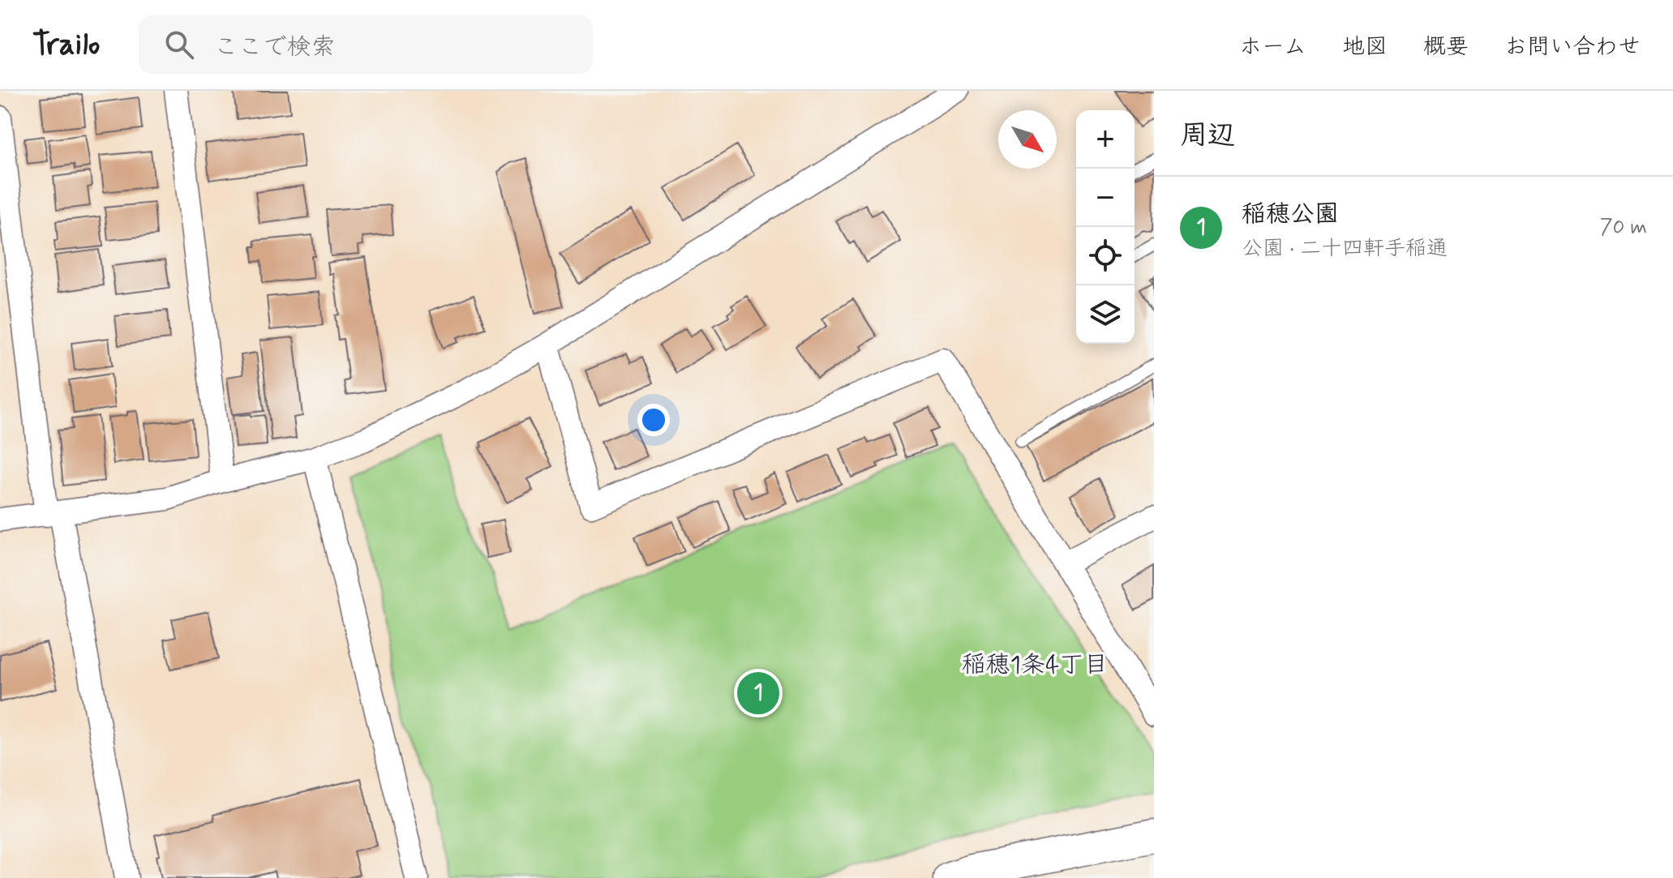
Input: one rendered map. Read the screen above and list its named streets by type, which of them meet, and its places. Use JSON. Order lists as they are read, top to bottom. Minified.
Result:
{"districts":["稲穂1条4丁目"],"north":"bottom right","page":{"header":"Trailo","search":"ここで検索","nav":["ホーム","地図","概要","お問い合わせ"],"heading":"周辺","map_buttons":["+","−"],"list":[{"mark":"1","name":"稲穂公園","note":"公園 · 二十四軒手稲通","value":"70 m"}],"pins":"1"}}
